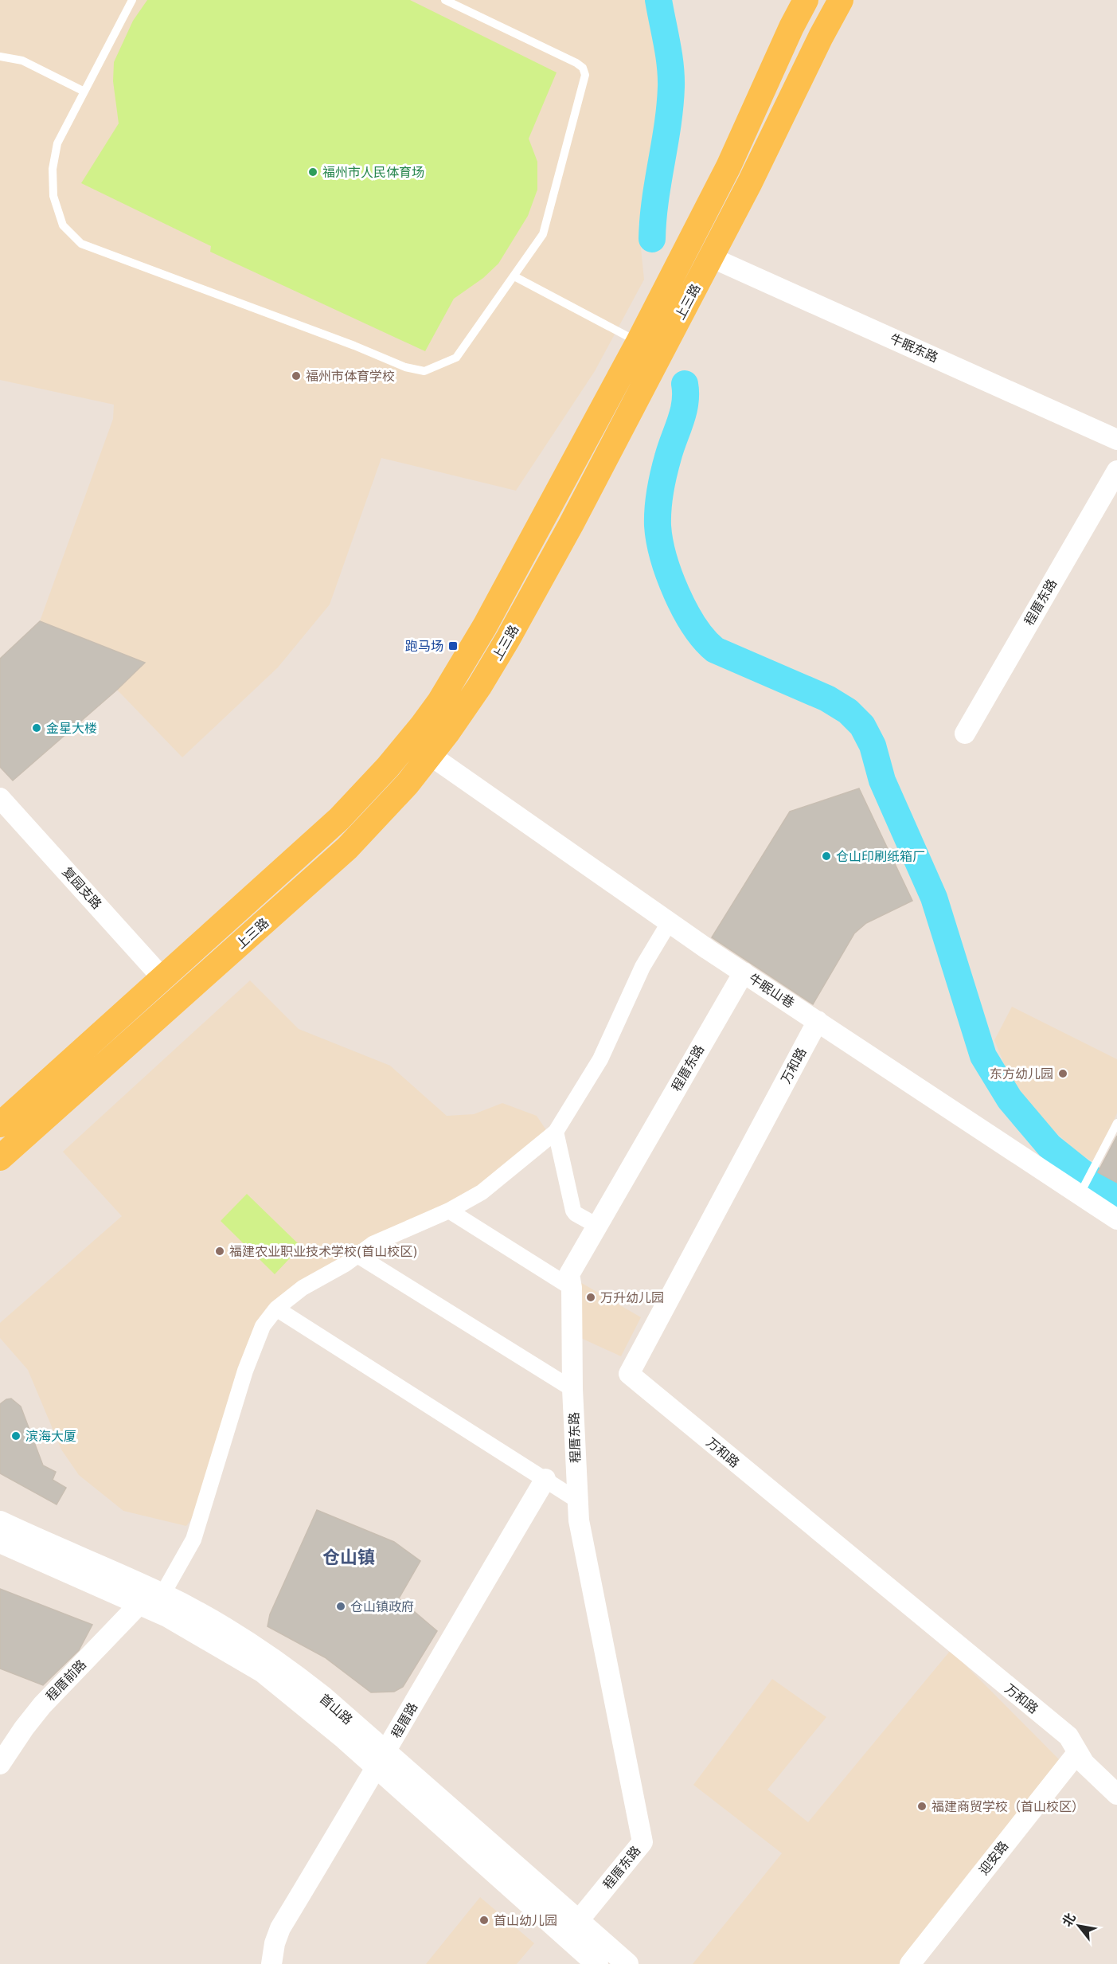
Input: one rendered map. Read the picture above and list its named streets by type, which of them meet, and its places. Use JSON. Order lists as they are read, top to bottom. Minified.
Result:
{"streets":{"main road":["上三路","首山路"],"street":["牛眠东路","程厝东路","复园支路","牛眠山巷","万和路","程厝前路","程厝路","迎安路"]},"crossings":[["上三路","牛眠东路"],["上三路","复园支路"],["上三路","牛眠山巷"],["程厝东路","牛眠山巷"],["程厝东路","首山路"],["牛眠山巷","万和路"],["万和路","迎安路"],["程厝前路","首山路"],["首山路","程厝路"]],"districts":["仓山镇"],"places":{"other":["福州市人民体育场","福州市体育学校","金星大楼","仓山印刷纸箱厂","东方幼儿园","福建农业职业技术学校(首山校区)","万升幼儿园","滨海大厦","仓山镇政府","福建商贸学校（首山校区）","首山幼儿园"],"transit":["跑马场"]},"north":"top left"}
